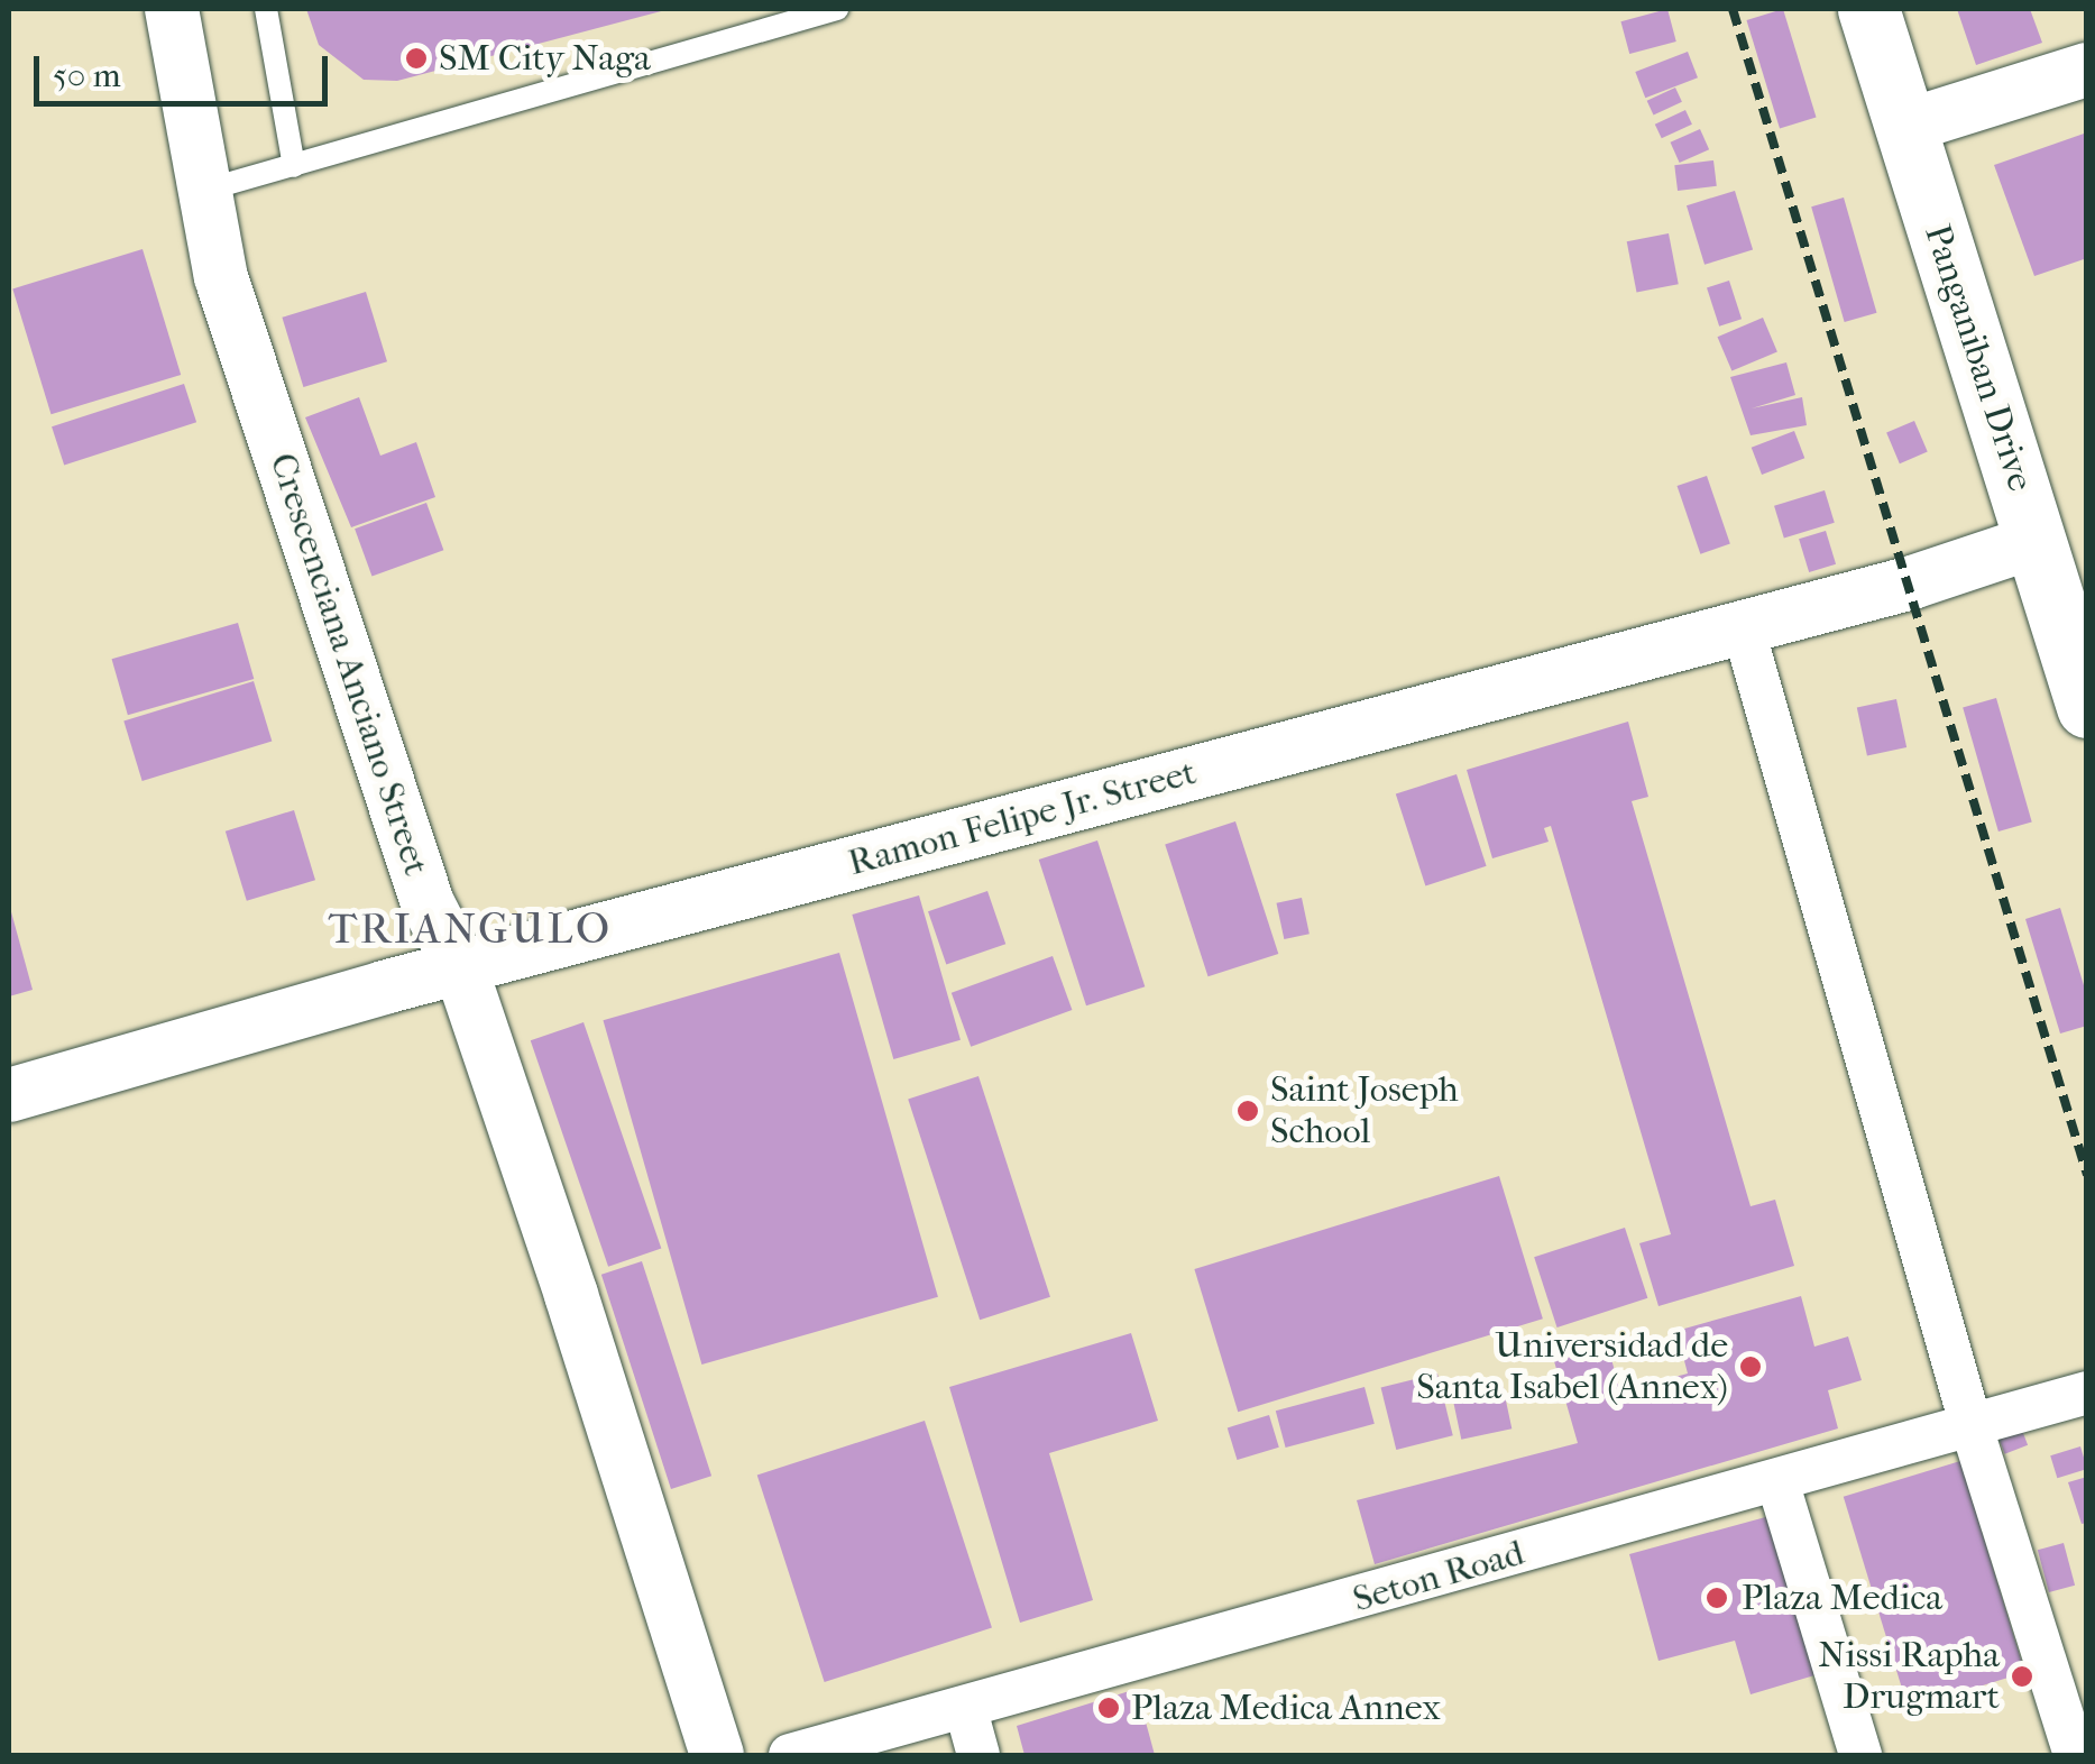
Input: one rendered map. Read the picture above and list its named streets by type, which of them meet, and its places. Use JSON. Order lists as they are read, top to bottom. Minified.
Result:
{"streets":{"main road":["Panganiban Drive"],"street":["Crescenciana Anciano Street","Ramon Felipe Jr. Street","Seton Road"]},"crossings":[["Panganiban Drive","Ramon Felipe Jr. Street"],["Crescenciana Anciano Street","Ramon Felipe Jr. Street"]],"districts":["TRIANGULO"],"places":["SM City Naga","Saint Joseph School","Universidad de Santa Isabel (Annex)","Plaza Medica","Nissi Rapha Drugmart","Plaza Medica Annex"],"scale_bar":"50 m"}
